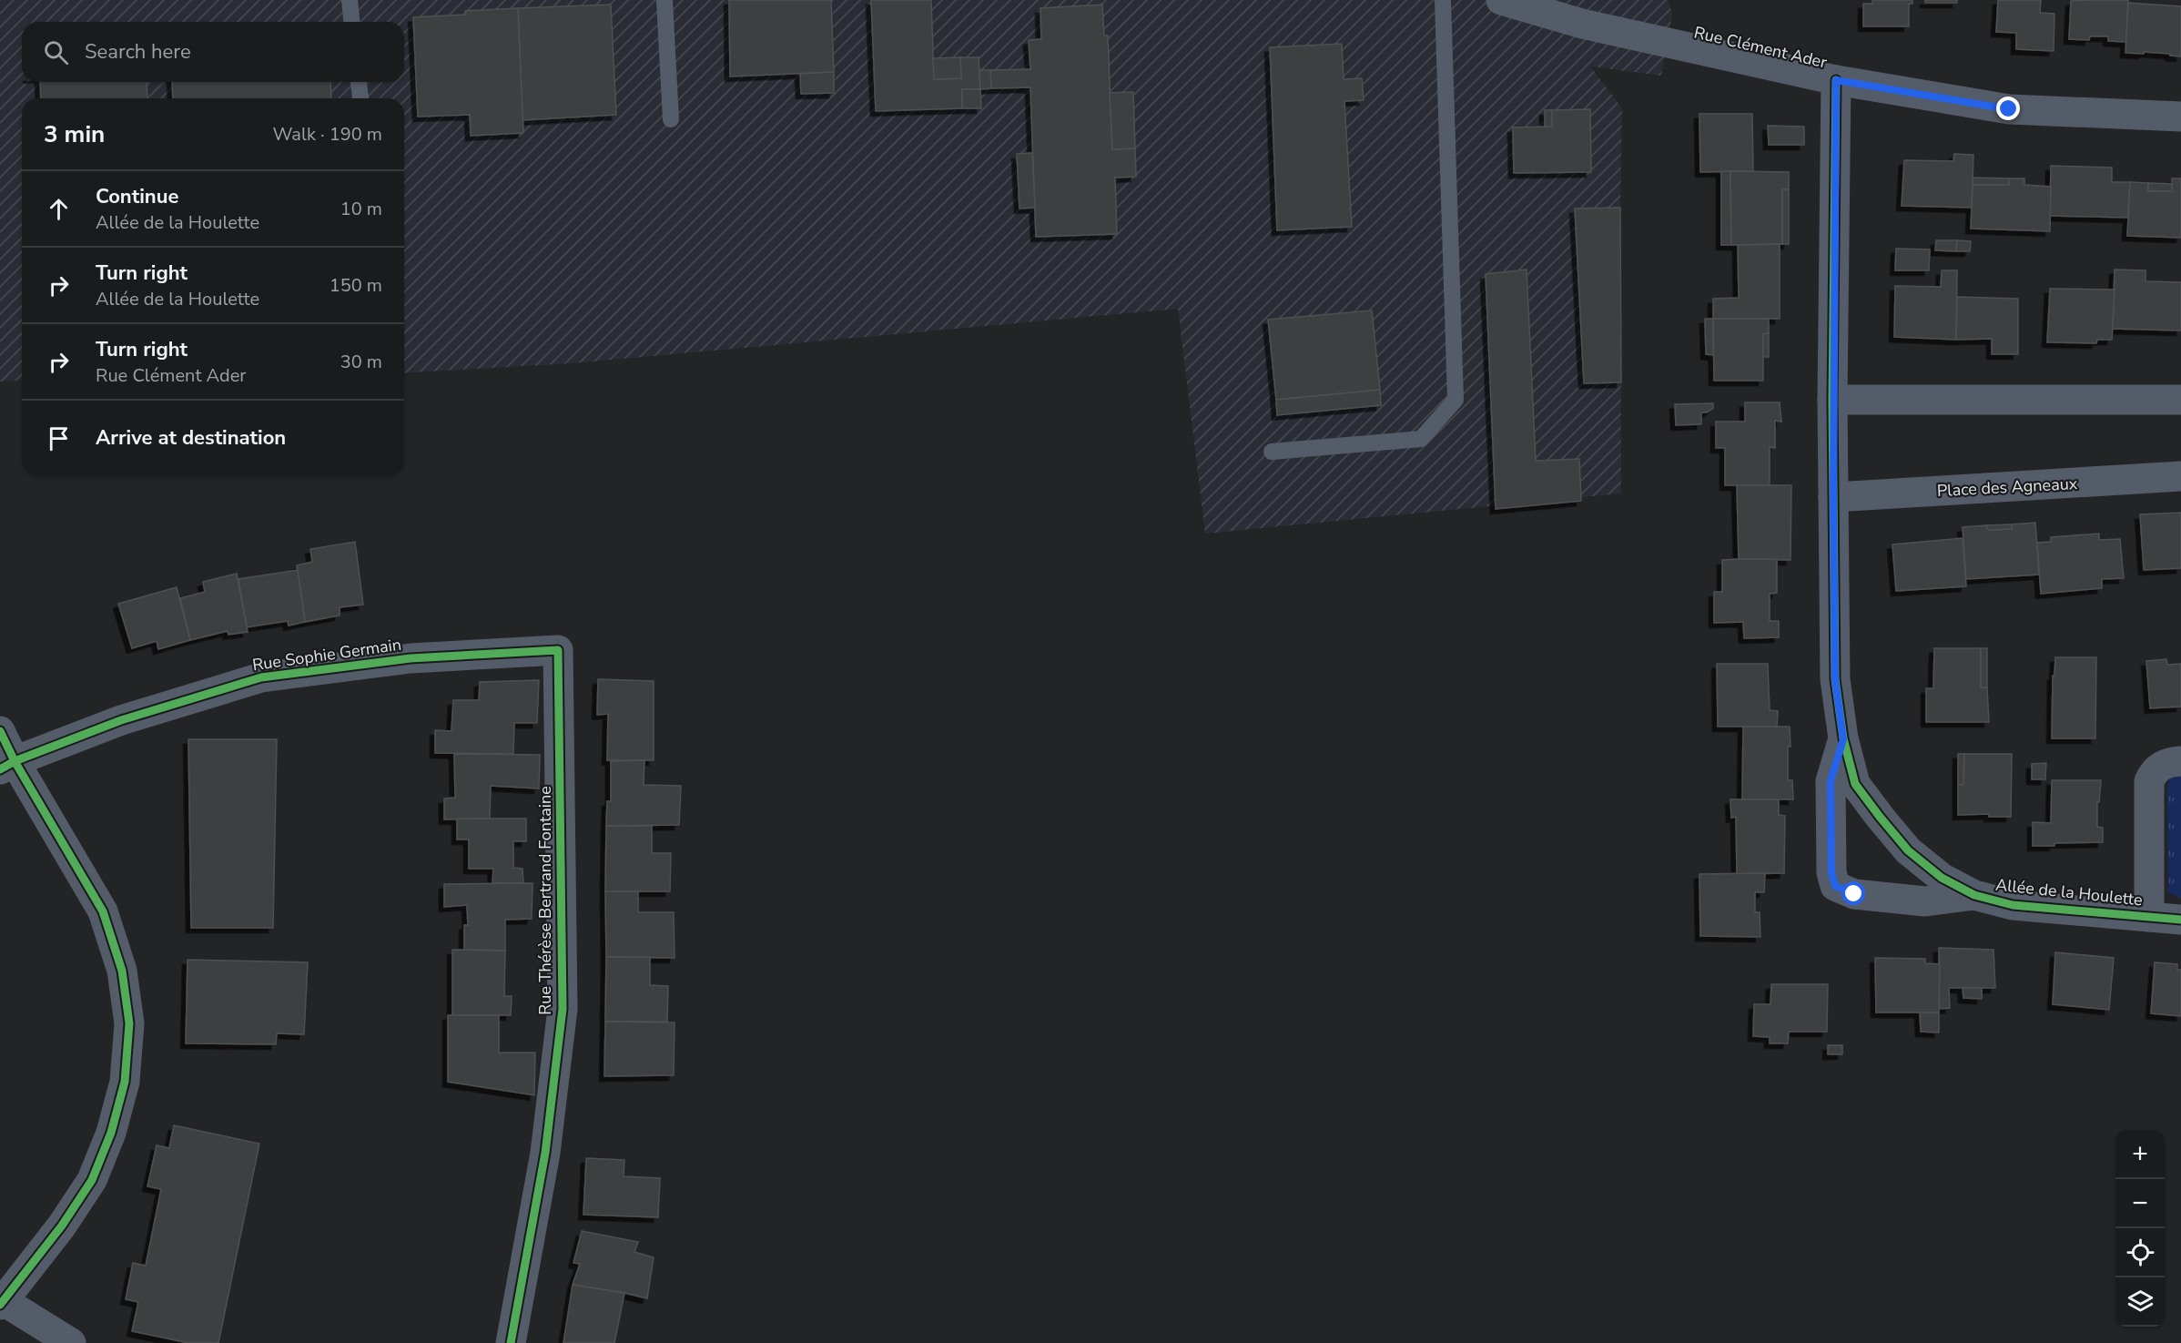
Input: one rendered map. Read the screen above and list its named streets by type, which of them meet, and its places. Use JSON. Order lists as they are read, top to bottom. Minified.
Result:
{"streets":{"street":["Rue Clément Ader","Place des Agneaux","Rue Sophie Germain","Allée de la Houlette","Rue Thérèse Bertrand Fontaine"]},"crossings":[["Rue Clément Ader","Allée de la Houlette"],["Place des Agneaux","Allée de la Houlette"],["Rue Sophie Germain","Rue Thérèse Bertrand Fontaine"]],"page":{"search":"Search here","heading":["3 min","Walk · 190 m"],"list":[["Continue","Allée de la Houlette","10 m"],["Turn right","Allée de la Houlette","150 m"],["Turn right","Rue Clément Ader","30 m"],"Arrive at destination"],"map_buttons":["+","−"]}}
